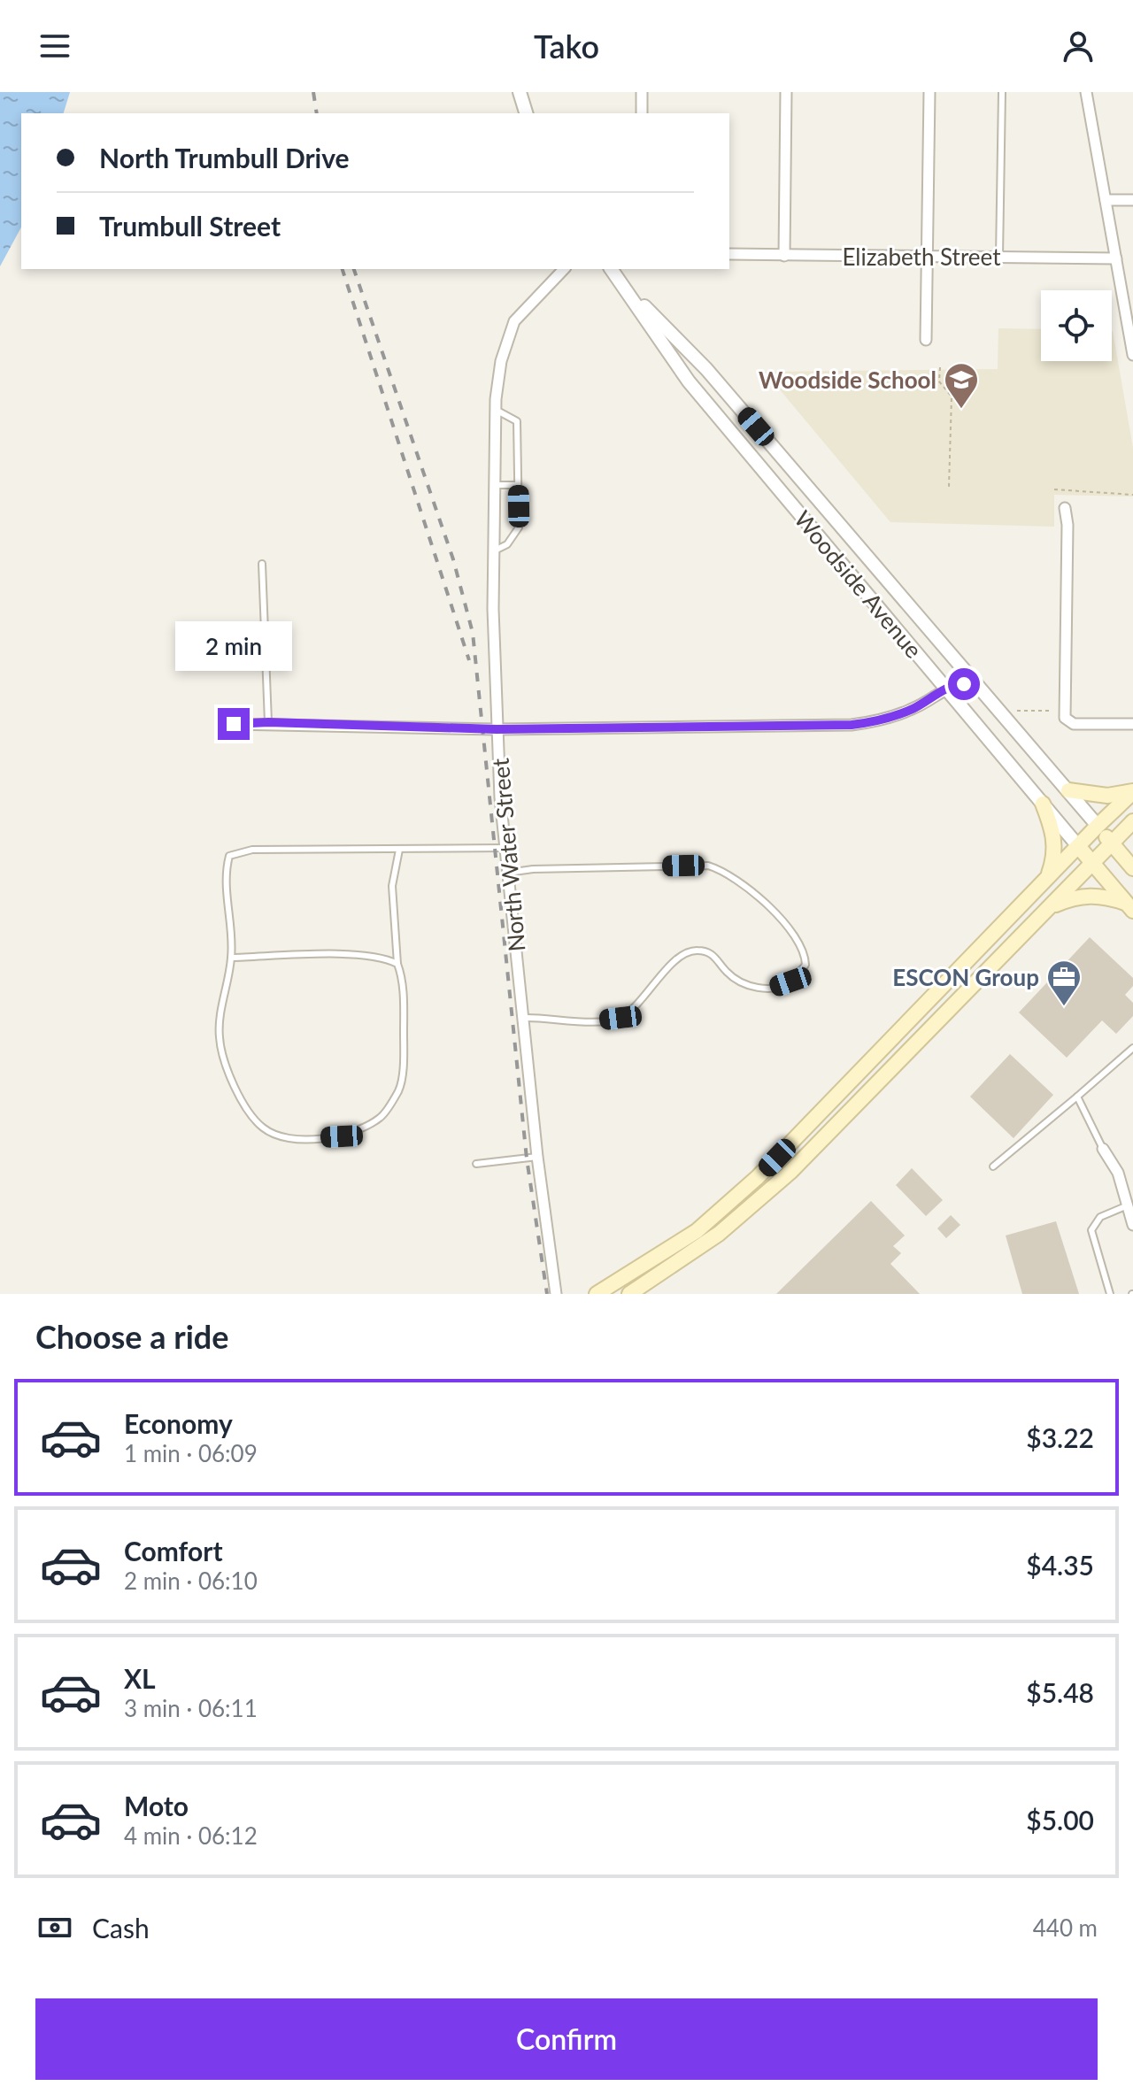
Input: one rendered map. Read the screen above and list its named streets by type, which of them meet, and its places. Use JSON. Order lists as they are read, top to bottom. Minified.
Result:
{"streets":{"main road":["Woodside Avenue"],"street":["Elizabeth Street","North Water Street"]},"places":{"school or university":["Woodside School"],"office":["ESCON Group"]},"page":{"header":"Tako","banner":["North Trumbull Drive","Trumbull Street"],"bubble":"2 min","heading":"Choose a ride","list":[{"name":"Economy","note":"1 min · 06:09","value":"$3.22"},{"name":"Comfort","note":"2 min · 06:10","value":"$4.35"},{"name":"XL","note":"3 min · 06:11","value":"$5.48"},{"name":"Moto","note":"4 min · 06:12","value":"$5.00"}],"pay":["Cash","440 m"],"buttons":"Confirm"}}
